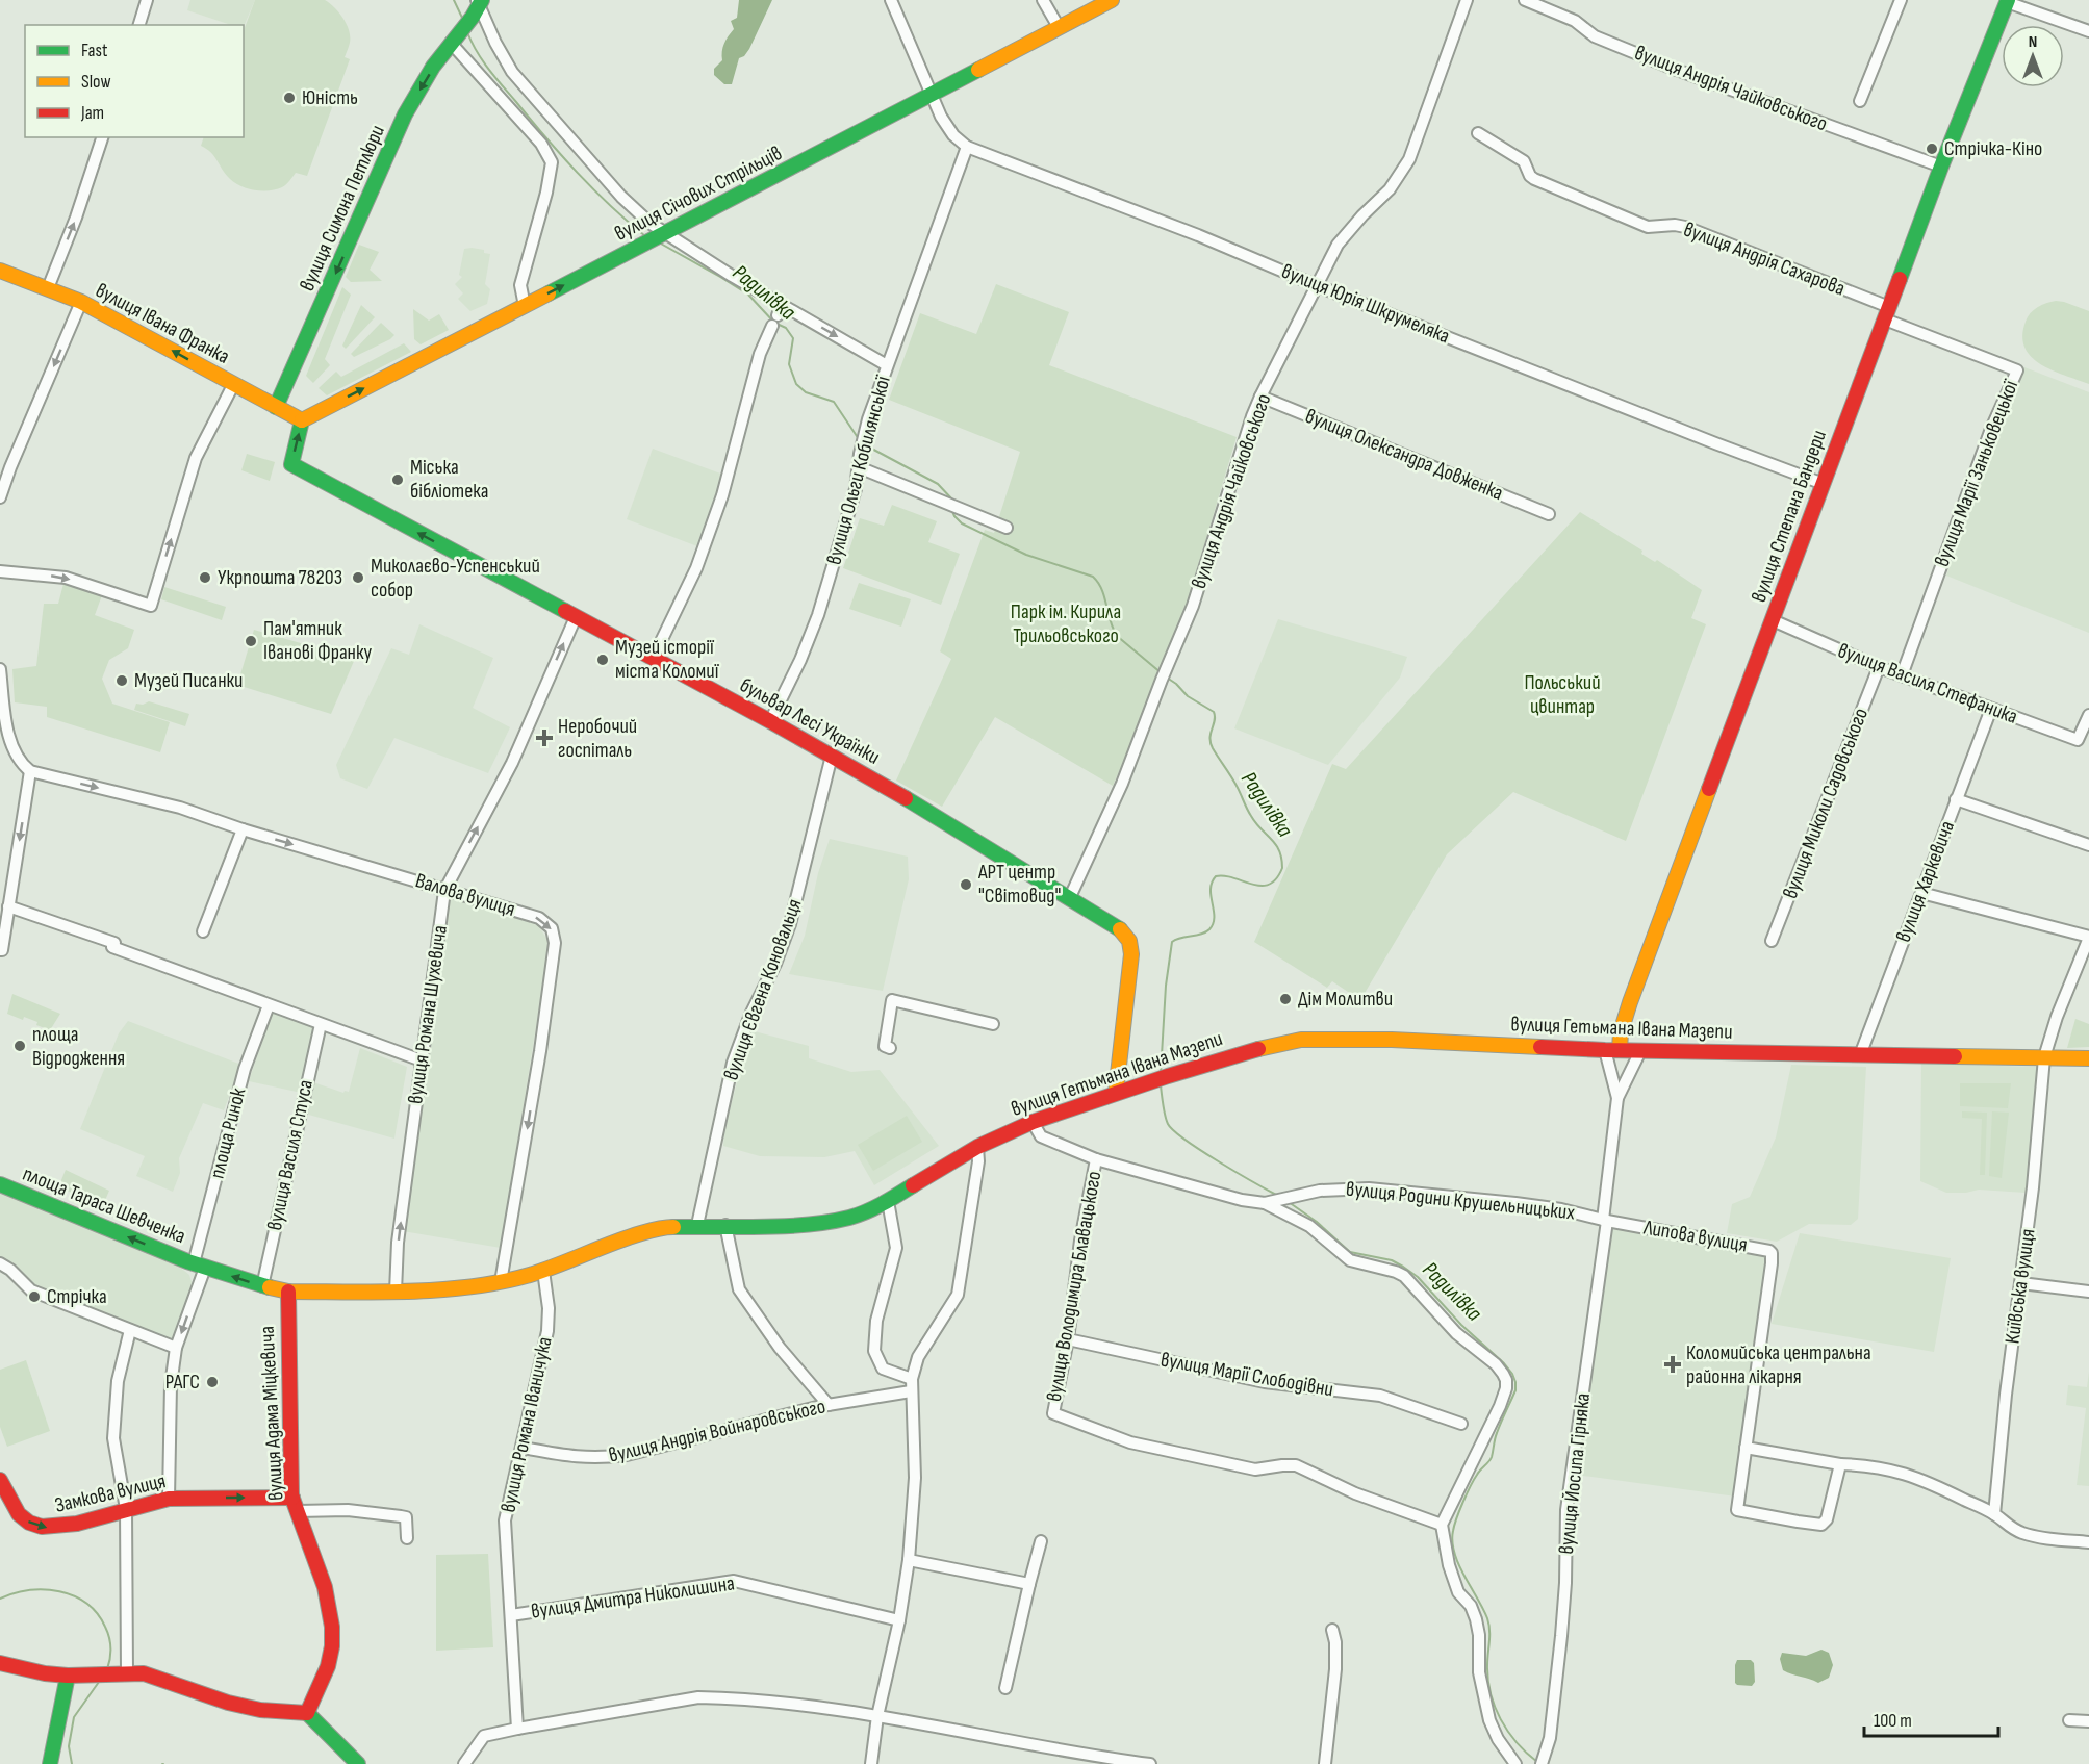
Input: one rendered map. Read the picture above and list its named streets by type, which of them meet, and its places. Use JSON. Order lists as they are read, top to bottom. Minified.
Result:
{"streets":{"street":["вулиця Андрія Чайковського","вулиця Січових Стрільців","вулиця Симона Петлюри","вулиця Андрія Сахарова","вулиця Юрія Шкрумеляка","вулиця Івана Франка","вулиця Олександра Довженка","вулиця Ольги Кобилянської","вулиця Марії Заньковецької","вулиця Степана Бандери","вулиця Василя Стефаника","бульвар Лесі Українки","вулиця Миколи Садовського","вулиця Харкевича","Валова вулиця","вулиця Євгена Коновальця","вулиця Романа Шухевича","вулиця Гетьмана Івана Мазепи","площа Ринок","вулиця Василя Стуса","вулиця Родини Крушельницьких","площа Тараса Шевченка","Липова вулиця","вулиця Володимира Блавацького","Київська вулиця","вулиця Марії Слободівни","вулиця Адама Міцкевича","вулиця Романа Іваничука","вулиця Андрія Войнаровського","вулиця Йосипа Гірняка","Замкова вулиця","вулиця Дмитра Николишина"]},"crossings":[["вулиця Андрія Чайковського","вулиця Юрія Шкрумеляка"],["вулиця Андрія Чайковського","вулиця Олександра Довженка"],["вулиця Андрія Чайковського","вулиця Степана Бандери"],["вулиця Андрія Чайковського","бульвар Лесі Українки"],["вулиця Січових Стрільців","вулиця Юрія Шкрумеляка"],["вулиця Січових Стрільців","вулиця Івана Франка"],["вулиця Січових Стрільців","бульвар Лесі Українки"],["вулиця Симона Петлюри","вулиця Івана Франка"],["вулиця Андрія Сахарова","вулиця Марії Заньковецької"],["вулиця Андрія Сахарова","вулиця Степана Бандери"],["вулиця Юрія Шкрумеляка","вулиця Ольги Кобилянської"],["вулиця Юрія Шкрумеляка","вулиця Степана Бандери"],["вулиця Івана Франка","бульвар Лесі Українки"],["вулиця Ольги Кобилянської","бульвар Лесі Українки"],["вулиця Марії Заньковецької","вулиця Степана Бандери"],["вулиця Марії Заньковецької","вулиця Василя Стефаника"],["вулиця Степана Бандери","вулиця Василя Стефаника"],["вулиця Степана Бандери","вулиця Гетьмана Івана Мазепи"],["вулиця Василя Стефаника","вулиця Миколи Садовського"],["вулиця Василя Стефаника","вулиця Харкевича"],["бульвар Лесі Українки","вулиця Євгена Коновальця"],["бульвар Лесі Українки","вулиця Романа Шухевича"],["бульвар Лесі Українки","вулиця Гетьмана Івана Мазепи"],["вулиця Харкевича","вулиця Гетьмана Івана Мазепи"],["Валова вулиця","вулиця Романа Шухевича"],["Валова вулиця","вулиця Гетьмана Івана Мазепи"],["вулиця Євгена Коновальця","вулиця Гетьмана Івана Мазепи"],["вулиця Романа Шухевича","вулиця Гетьмана Івана Мазепи"],["вулиця Гетьмана Івана Мазепи","площа Ринок"],["вулиця Гетьмана Івана Мазепи","вулиця Василя Стуса"],["вулиця Гетьмана Івана Мазепи","вулиця Родини Крушельницьких"],["вулиця Гетьмана Івана Мазепи","площа Тараса Шевченка"],["вулиця Гетьмана Івана Мазепи","Київська вулиця"],["вулиця Гетьмана Івана Мазепи","вулиця Адама Міцкевича"],["вулиця Гетьмана Івана Мазепи","вулиця Романа Іваничука"],["площа Ринок","площа Тараса Шевченка"],["площа Ринок","Замкова вулиця"],["вулиця Родини Крушельницьких","Липова вулиця"],["вулиця Родини Крушельницьких","вулиця Володимира Блавацького"],["вулиця Родини Крушельницьких","вулиця Йосипа Гірняка"],["Липова вулиця","вулиця Йосипа Гірняка"],["вулиця Володимира Блавацького","вулиця Марії Слободівни"],["вулиця Адама Міцкевича","Замкова вулиця"],["вулиця Романа Іваничука","вулиця Андрія Войнаровського"],["вулиця Романа Іваничука","вулиця Дмитра Николишина"]],"one_way":["вулиця Січових Стрільців","вулиця Симона Петлюри","вулиця Івана Франка","вулиця Романа Шухевича","Замкова вулиця"],"water":["Радилівка"],"parks":["Парк ім. Кирила Трильовського","Польський цвинтар"],"places":{"other":["Юність","Стрічка-Кіно","Міська бібліотека","Укрпошта 78203","Миколаєво-Успенський собор","Пам'ятник Іванові Франку","Музей історії міста Коломиї","Музей Писанки","АРТ центр \"Світовид\"","Дім Молитви","площа Відродження","Стрічка","РАГС"],"health":["Неробочий госпіталь","Коломийська центральна районна лікарня"]},"legend":["Fast","Slow","Jam"],"scale_bar":"100 m","north":"top"}
